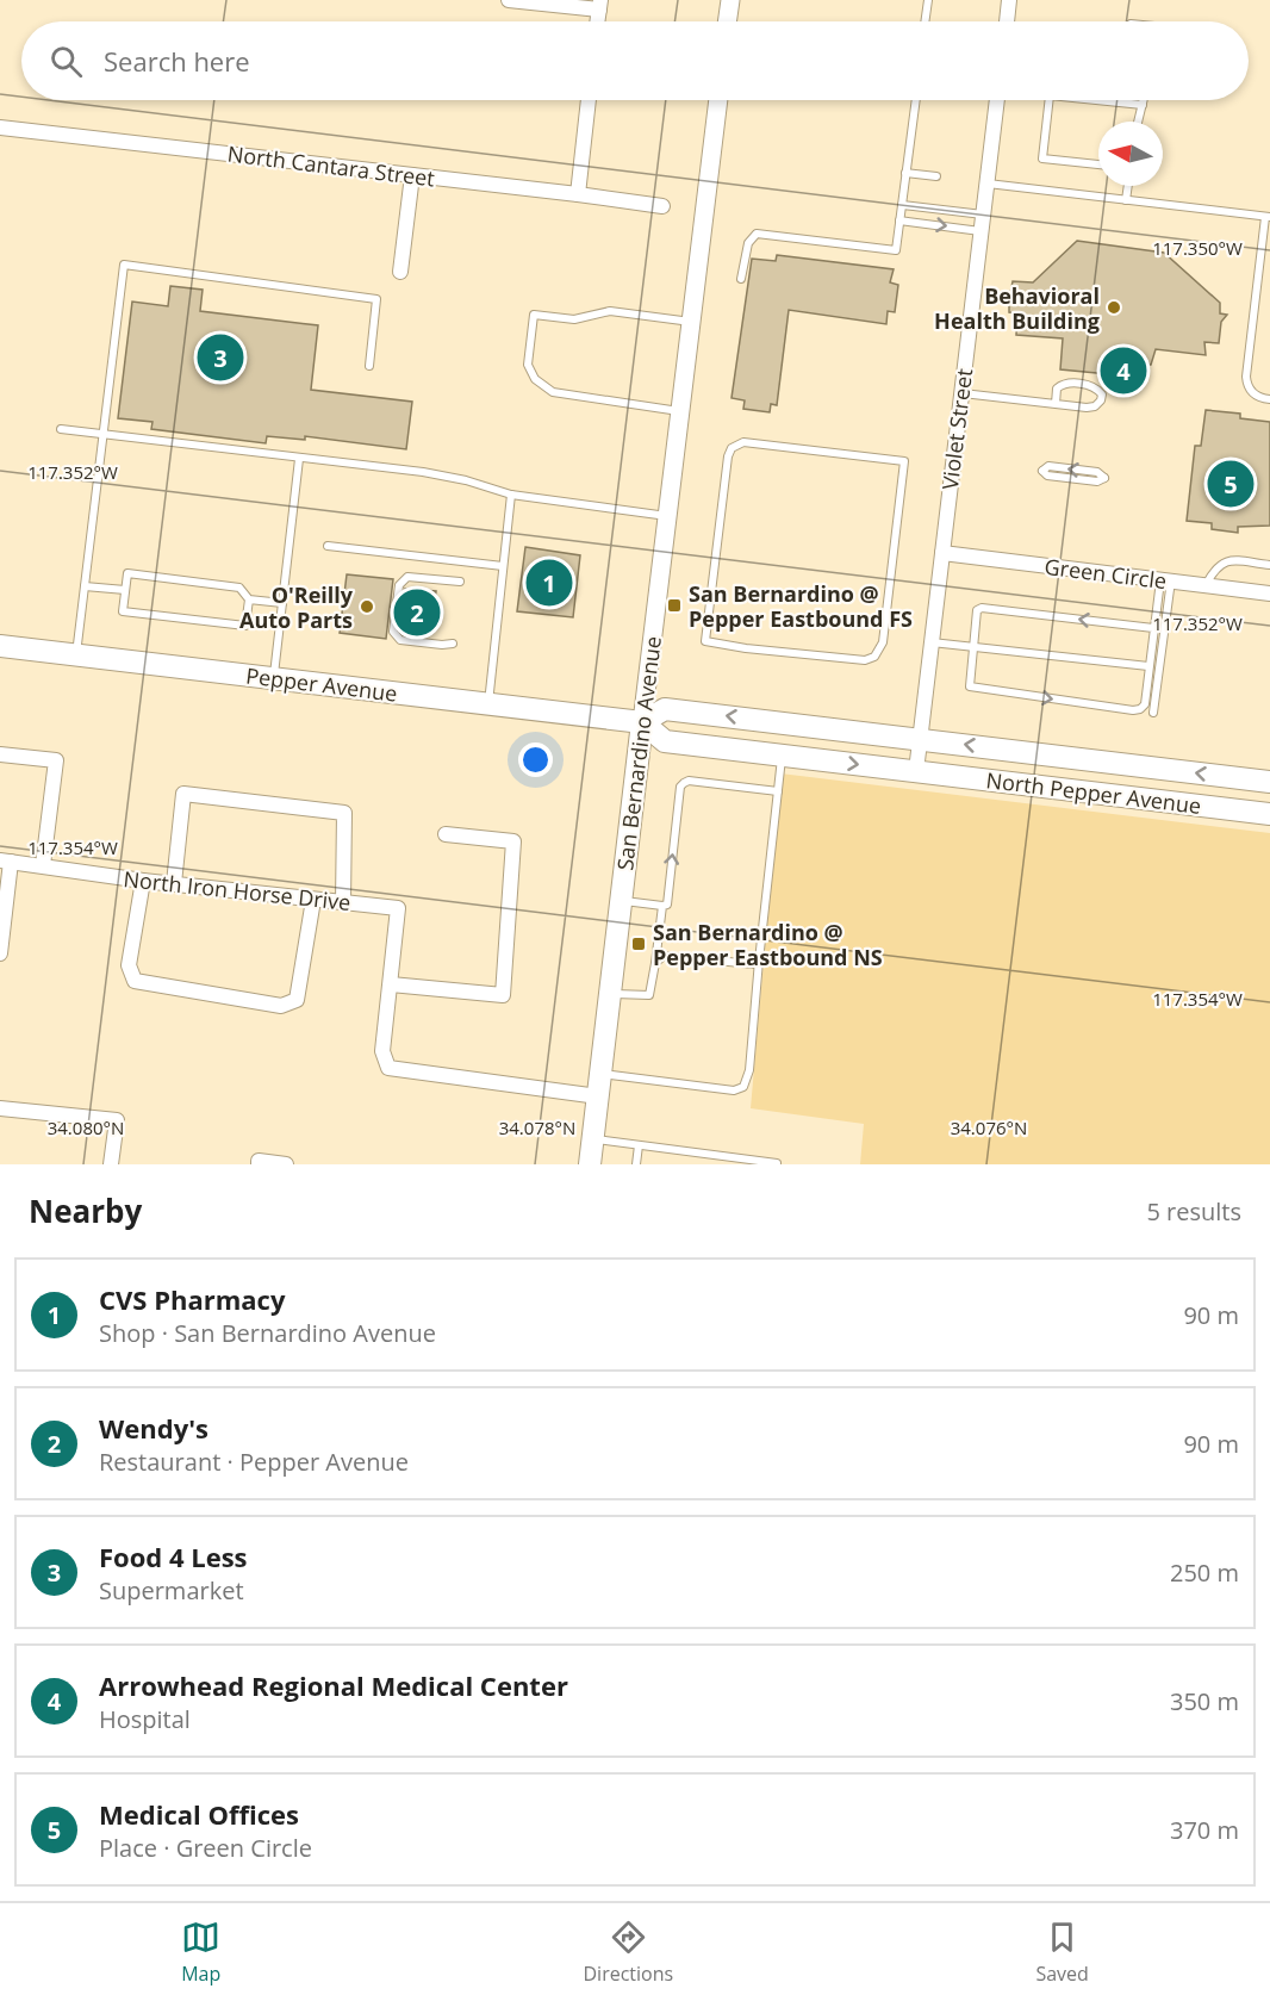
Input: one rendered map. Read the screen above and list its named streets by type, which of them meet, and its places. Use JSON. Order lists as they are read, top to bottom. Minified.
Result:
{"streets":{"main road":["Pepper Avenue","San Bernardino Avenue","North Pepper Avenue"],"street":["North Cantara Street","Violet Street","Green Circle","North Iron Horse Drive"]},"crossings":[["Violet Street","Green Circle"],["Violet Street","Pepper Avenue"],["Violet Street","North Pepper Avenue"],["Pepper Avenue","San Bernardino Avenue"],["Pepper Avenue","North Pepper Avenue"]],"places":{"other":["Behavioral Health Building","O'Reilly Auto Parts"],"transit":["San Bernardino @ Pepper Eastbound FS","San Bernardino @ Pepper Eastbound NS"]},"north":"left","page":{"search":"Search here","pins":["3","4","5","1","2"],"heading":["Nearby","5 results"],"list":[{"mark":"1","name":"CVS Pharmacy","note":"Shop · San Bernardino Avenue","value":"90 m"},{"mark":"2","name":"Wendy's","note":"Restaurant · Pepper Avenue","value":"90 m"},{"mark":"3","name":"Food 4 Less","note":"Supermarket","value":"250 m"},{"mark":"4","name":"Arrowhead Regional Medical Center","note":"Hospital","value":"350 m"},{"mark":"5","name":"Medical Offices","note":"Place · Green Circle","value":"370 m"}],"nav":["Map","Directions","Saved"]},"coordinates":["117.350°W","117.352°W","117.354°W","34.080°N","34.078°N","34.076°N"]}
